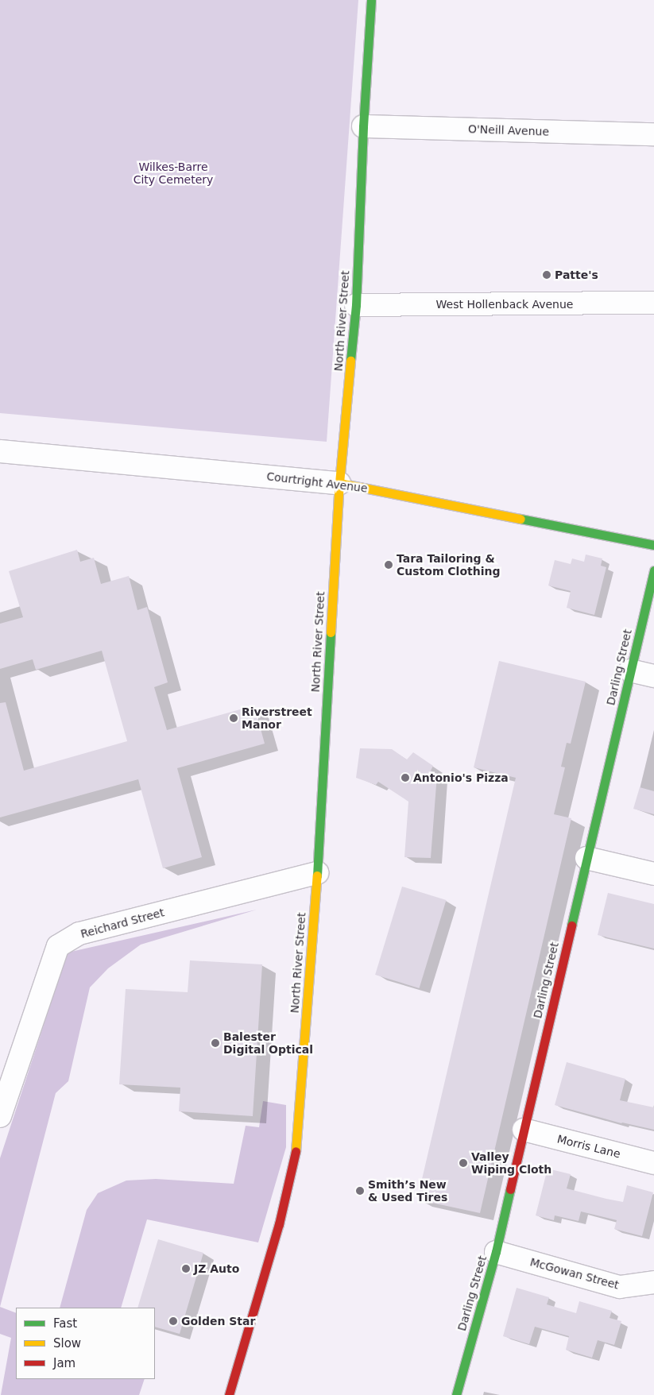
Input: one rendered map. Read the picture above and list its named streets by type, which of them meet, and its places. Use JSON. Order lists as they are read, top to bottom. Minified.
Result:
{"streets":{"main road":["North River Street","Courtright Avenue","Darling Street"],"street":["O'Neill Avenue","West Hollenback Avenue","Reichard Street","Morris Lane","McGowan Street"]},"crossings":[["O'Neill Avenue","North River Street"],["West Hollenback Avenue","North River Street"],["North River Street","Courtright Avenue"],["North River Street","Reichard Street"],["Darling Street","Morris Lane"],["Darling Street","McGowan Street"]],"parks":["Wilkes-Barre City Cemetery"],"places":["Patte's","Tara Tailoring & Custom Clothing","Riverstreet Manor","Antonio's Pizza","Balester Digital Optical","Valley Wiping Cloth","Smith’s New & Used Tires","JZ Auto","Golden Star"],"legend":["Fast","Slow","Jam"]}
